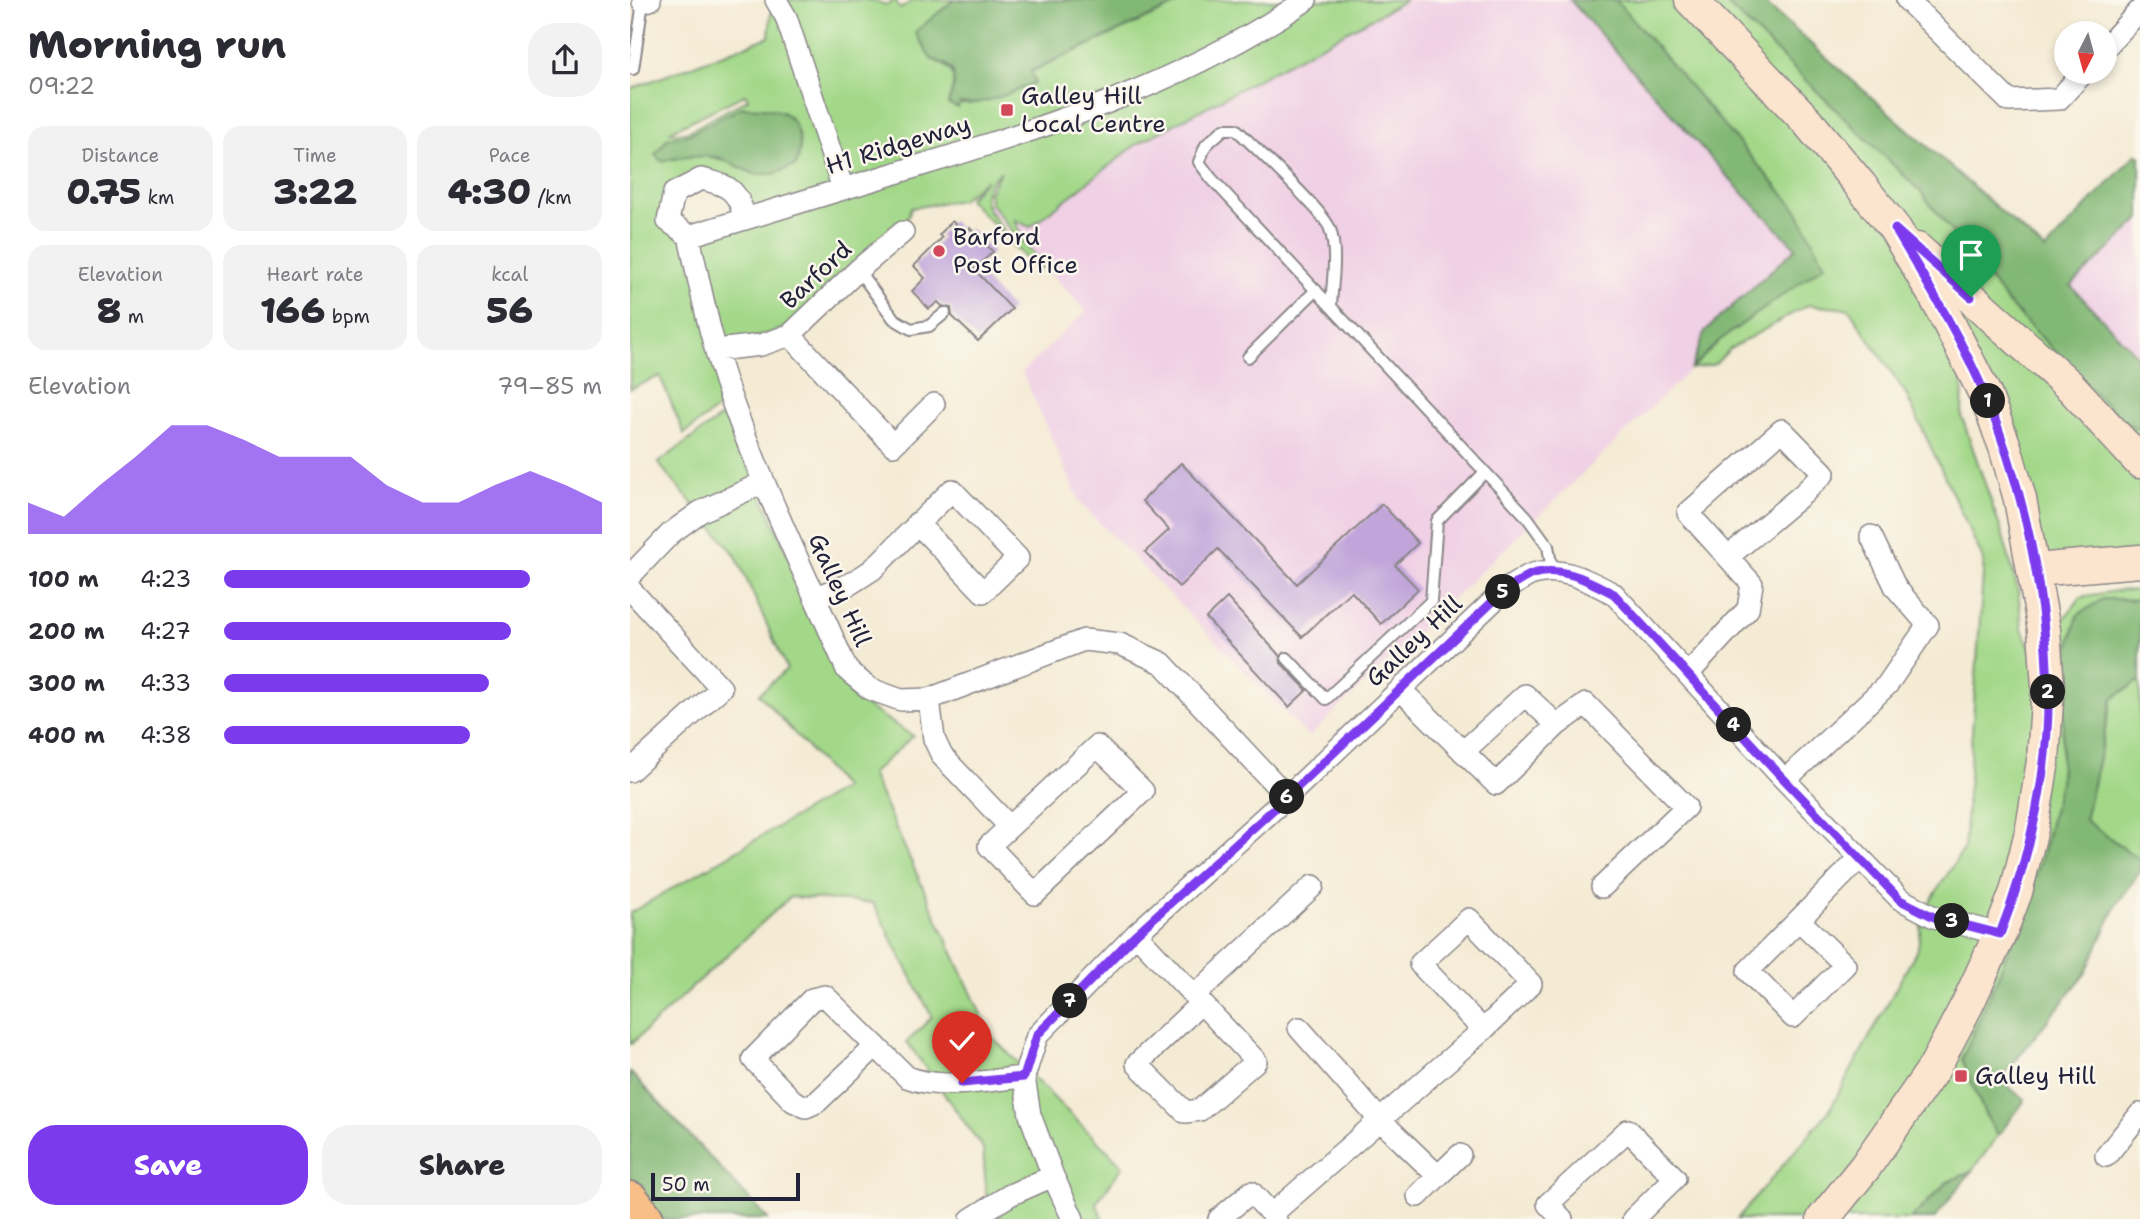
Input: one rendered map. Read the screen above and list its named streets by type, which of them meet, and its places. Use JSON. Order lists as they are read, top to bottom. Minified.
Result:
{"streets":{"street":["H1 Ridgeway","Barford","Galley Hill"]},"crossings":[["H1 Ridgeway","Galley Hill"],["Barford","Galley Hill"]],"places":{"transit":["Galley Hill Local Centre","Galley Hill"],"other":["Barford Post Office"]},"scale_bar":"50 m","north":"bottom","page":{"heading":["Morning run","09:22"],"stats":[["Distance","0.75 km"],["Time","3:22"],["Pace","4:30 /km"],["Elevation","8 m"],["Heart rate","166 bpm"],["kcal","56"]],"chart":["Elevation","79–85 m"],"pins":["1","5","2","4","6","3","7"],"list":[{"name":"100 m","note":"4:23"},{"name":"200 m","note":"4:27"},{"name":"300 m","note":"4:33"},{"name":"400 m","note":"4:38"}],"buttons":["Save","Share"],"scale":"50 m"}}
